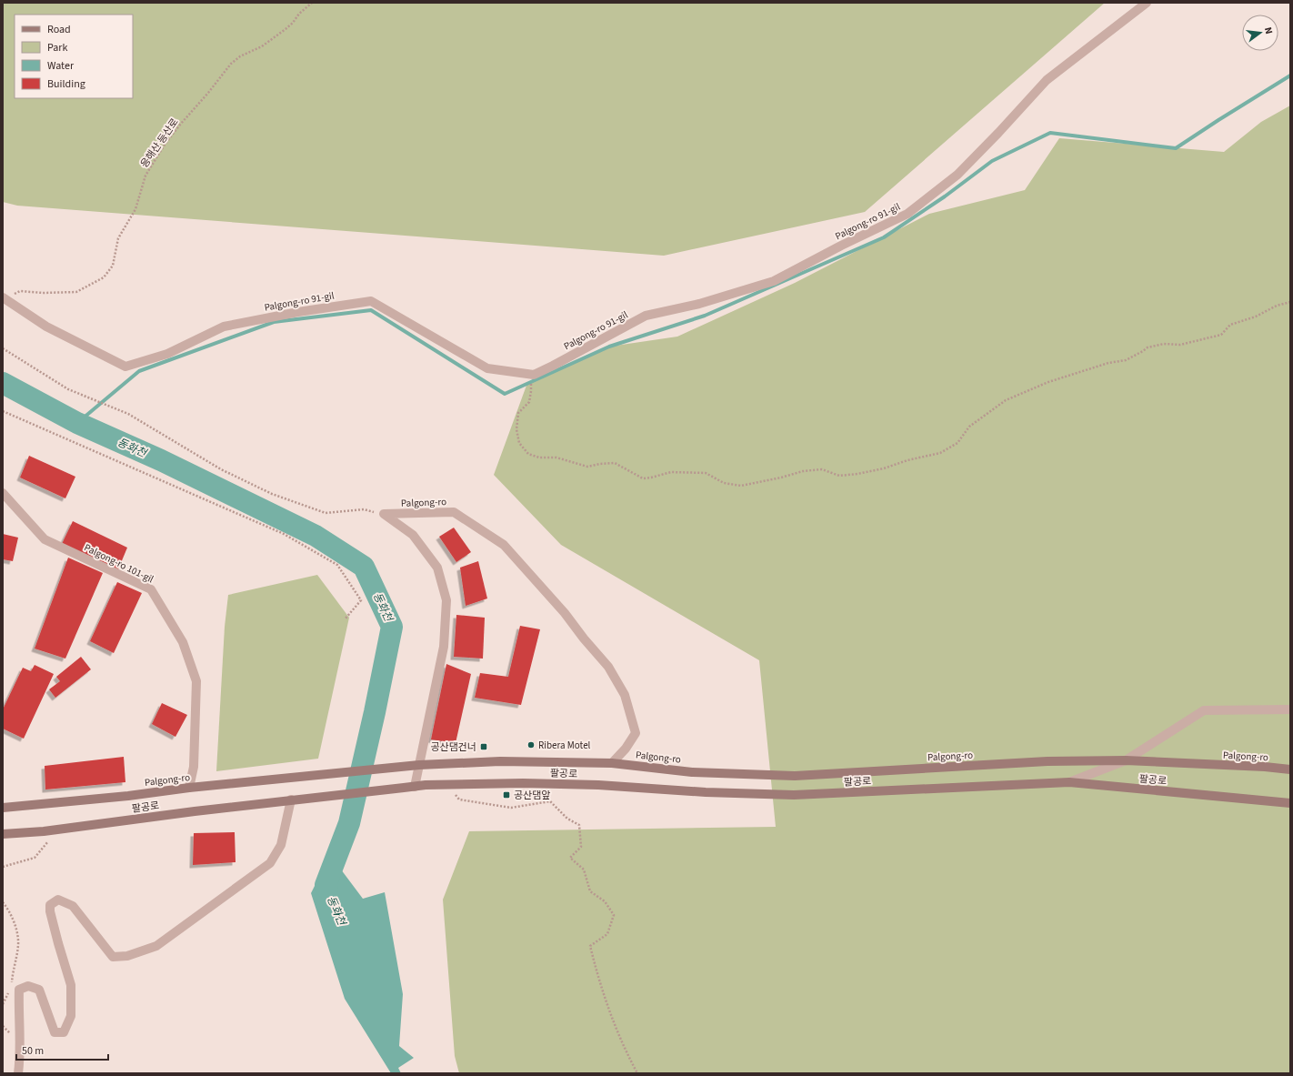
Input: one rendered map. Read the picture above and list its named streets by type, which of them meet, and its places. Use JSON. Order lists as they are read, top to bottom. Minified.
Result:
{"streets":{"main road":["Palgong-ro","팔공로"],"street":["Palgong-ro 91-gil","Palgong-ro 101-gil"],"path":["응해산 등산로"]},"crossings":[["응해산 등산로","Palgong-ro 91-gil"],["Palgong-ro","Palgong-ro 101-gil"]],"water":["동화천"],"places":{"other":["Ribera Motel"],"transit":["공산댐건너","공산댐앞"]},"legend":["Road","Park","Water","Building"],"scale_bar":"50 m","north":"right"}
